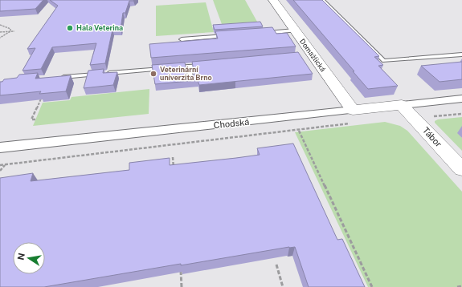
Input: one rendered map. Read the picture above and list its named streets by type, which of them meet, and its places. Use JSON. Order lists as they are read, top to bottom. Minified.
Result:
{"streets":{"street":["Domažlická","Chodská","Tábor"]},"crossings":[["Domažlická","Chodská"],["Chodská","Tábor"]],"places":["Hala Veterina","Veterinární univerzita Brno"],"north":"left"}
